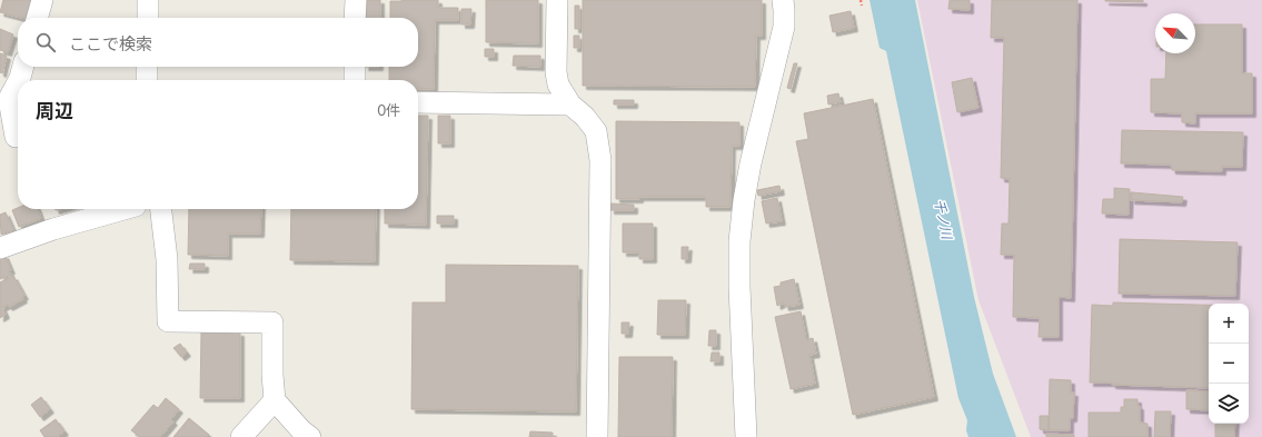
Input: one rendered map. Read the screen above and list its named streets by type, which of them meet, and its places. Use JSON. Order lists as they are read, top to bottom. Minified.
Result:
{"water":["千ノ川"],"north":"top left","page":{"search":"ここで検索","heading":["周辺","0件"],"map_buttons":["+","−"]}}
